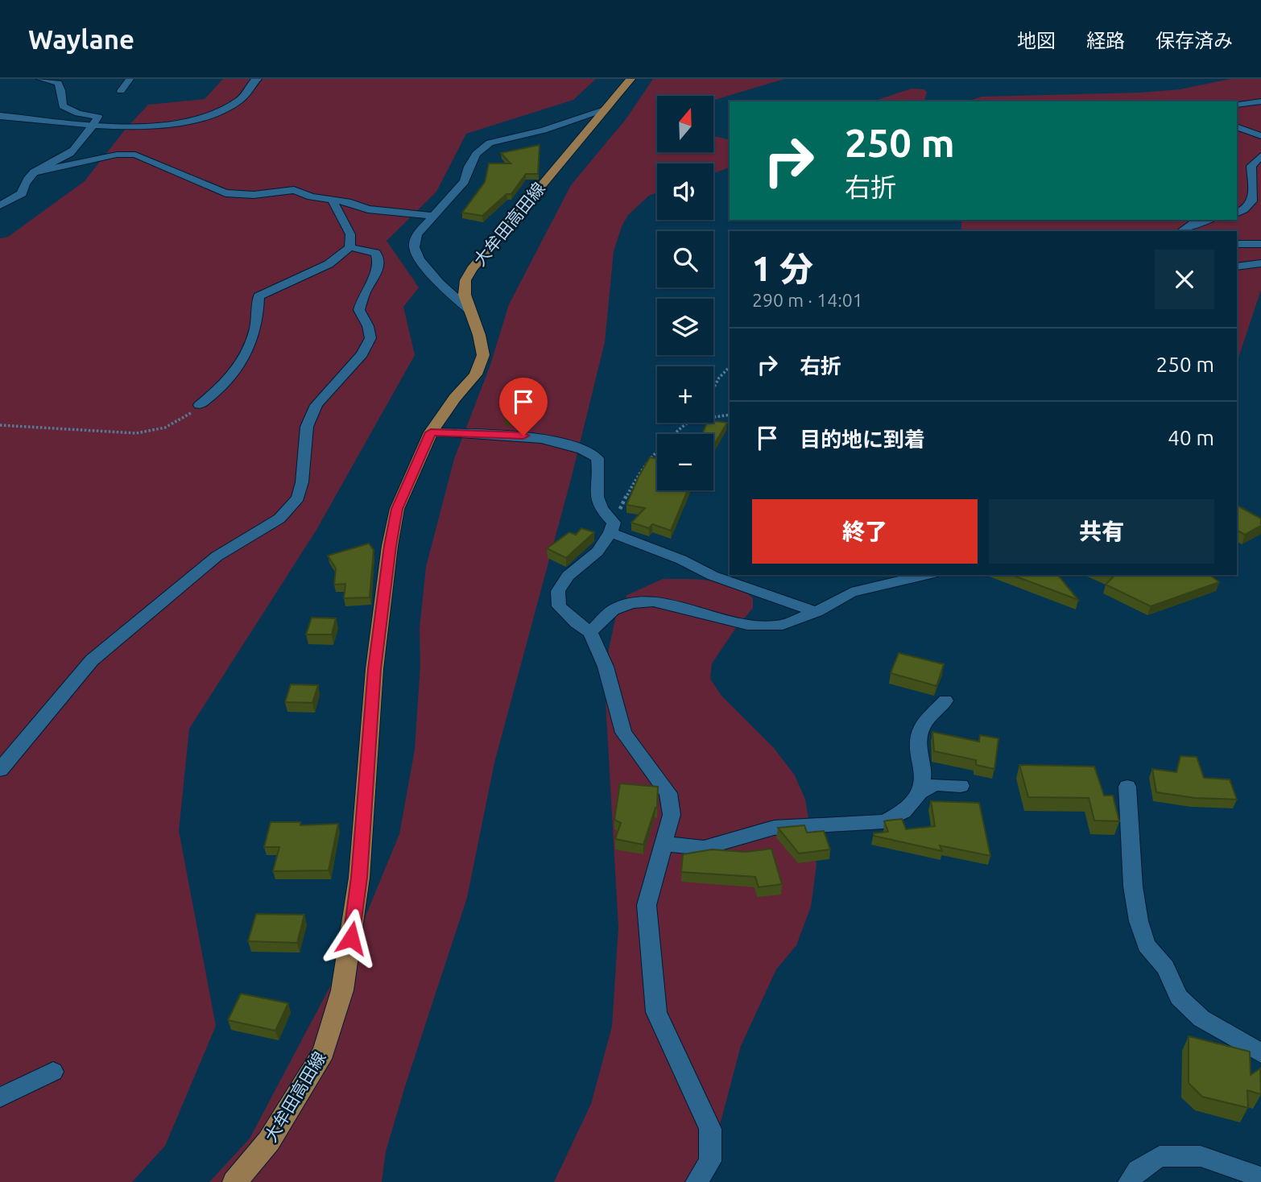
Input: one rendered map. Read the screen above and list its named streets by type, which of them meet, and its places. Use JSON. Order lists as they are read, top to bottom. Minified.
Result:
{"streets":{"main road":["大牟田高田線"]},"north":"top","page":{"header":"Waylane","nav":["地図","経路","保存済み"],"map_buttons":["+","−"],"turn":["250 m","右折"],"heading":["1 分","290 m · 14:01"],"list":[{"name":"右折","value":"250 m"},{"name":"目的地に到着","value":"40 m"}],"buttons":["終了","共有"]}}
